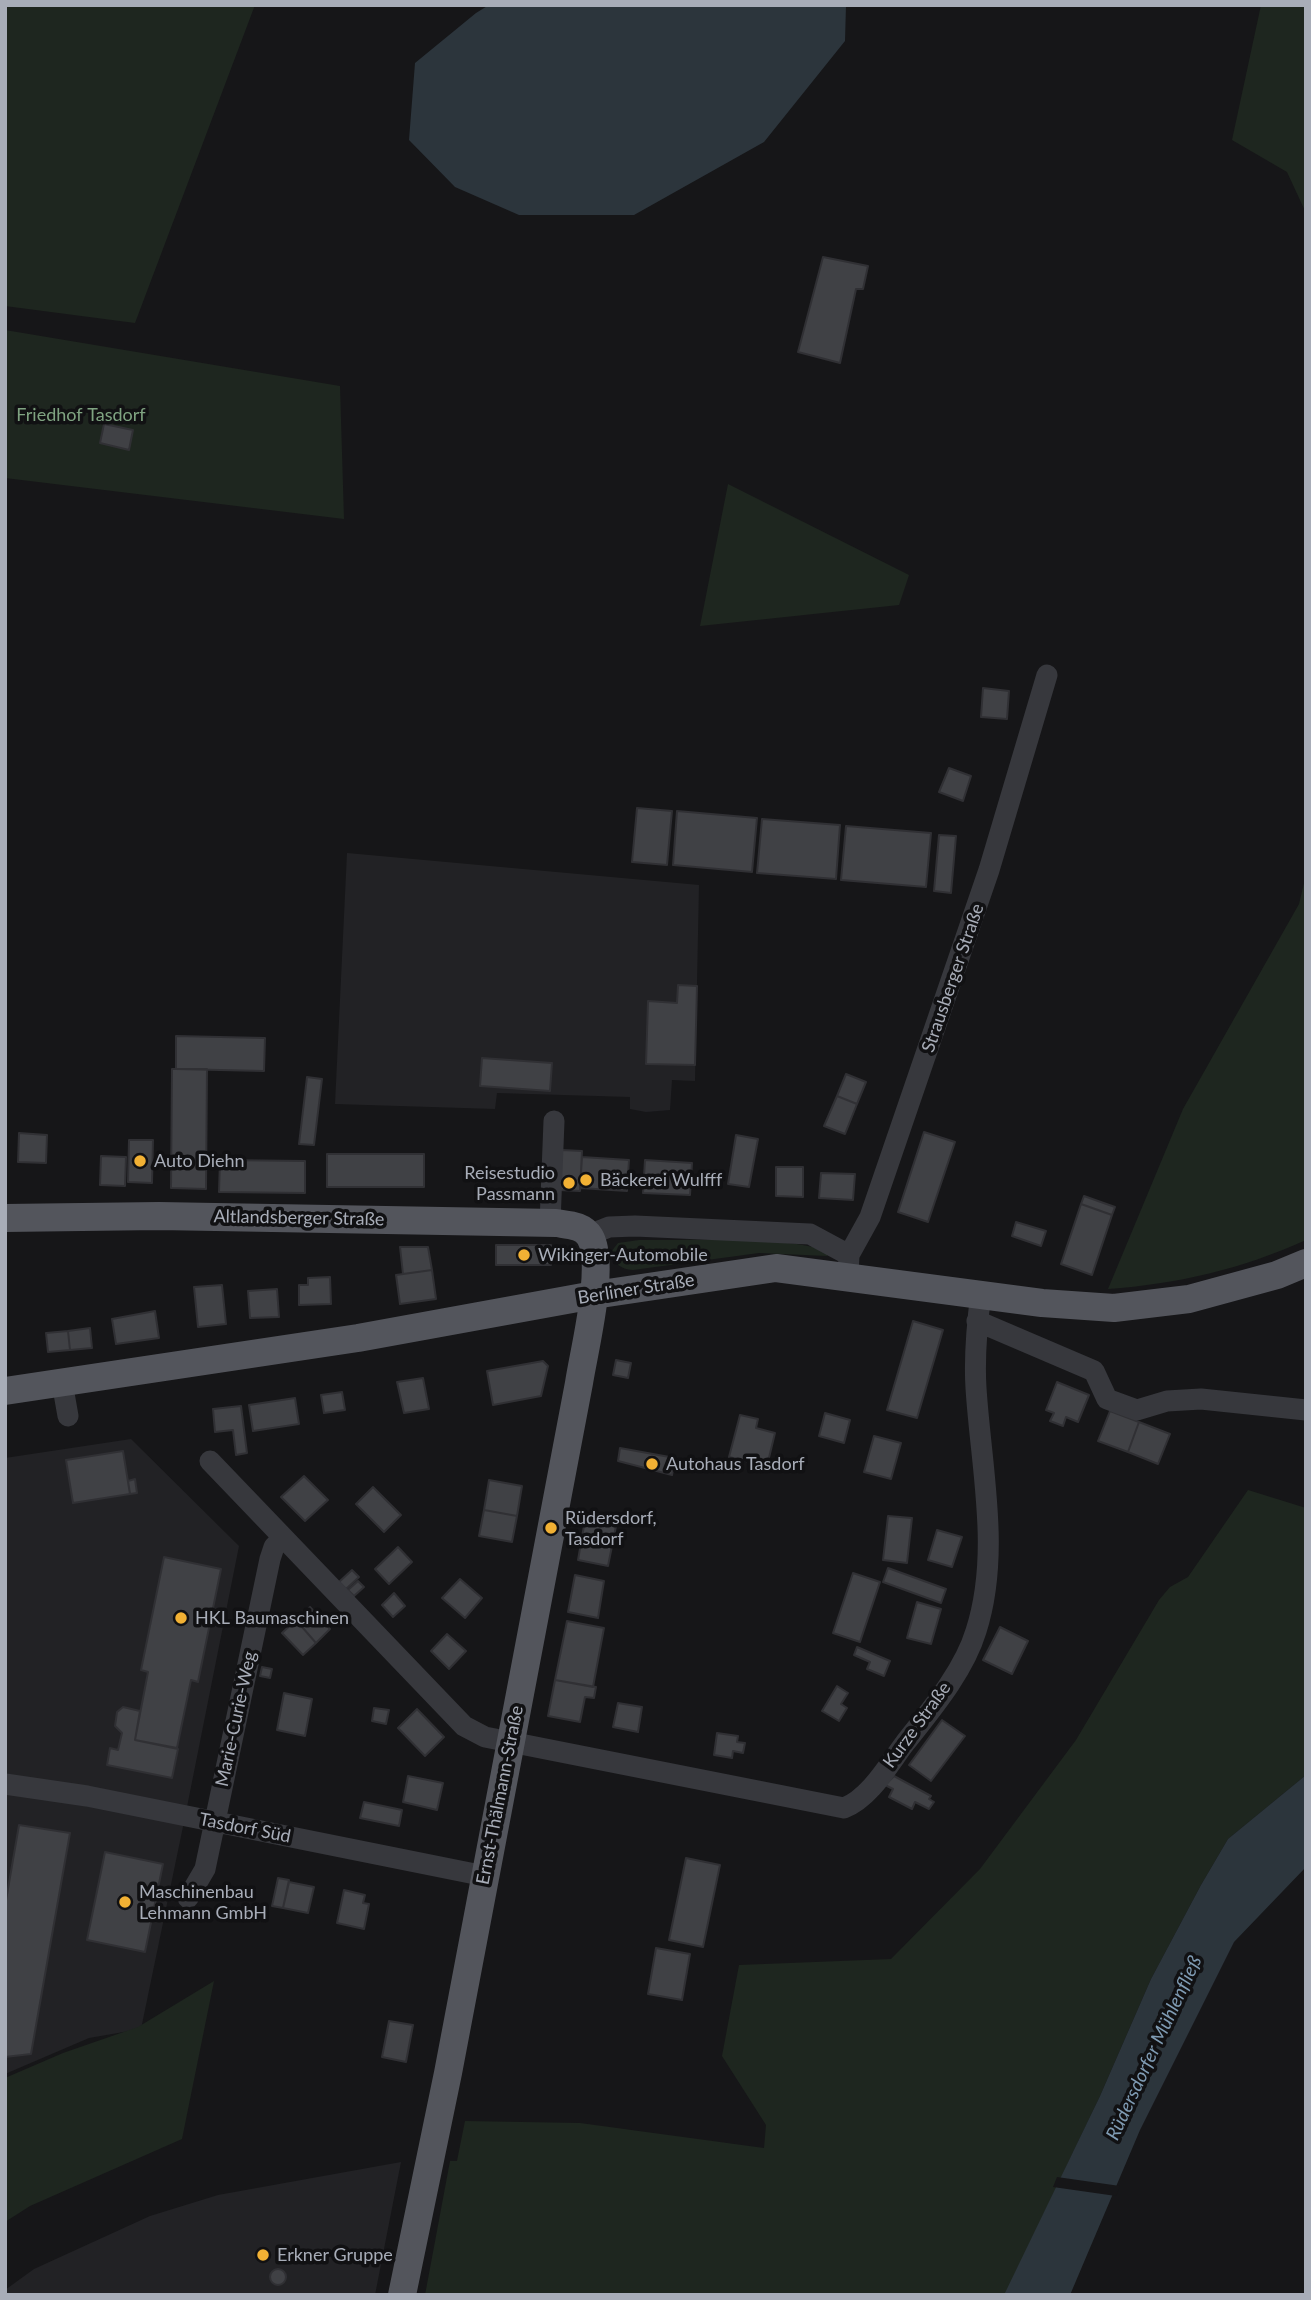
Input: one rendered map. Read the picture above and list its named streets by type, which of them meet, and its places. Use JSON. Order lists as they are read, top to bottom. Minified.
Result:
{"streets":{"main road":["Altlandsberger Straße","Berliner Straße","Ernst-Thälmann-Straße"],"street":["Strausberger Straße","Marie-Curie-Weg","Kurze Straße","Tasdorf Süd"]},"crossings":[["Strausberger Straße","Berliner Straße"],["Berliner Straße","Kurze Straße"],["Berliner Straße","Ernst-Thälmann-Straße"],["Marie-Curie-Weg","Tasdorf Süd"],["Kurze Straße","Ernst-Thälmann-Straße"],["Ernst-Thälmann-Straße","Tasdorf Süd"]],"water":["Rüdersdorfer Mühlenfließ"],"parks":["Friedhof Tasdorf"],"places":["Auto Diehn","Bäckerei Wulfff","Reisestudio Passmann","Wikinger-Automobile","Autohaus Tasdorf","Rüdersdorf, Tasdorf","HKL Baumaschinen","Maschinenbau Lehmann GmbH","Erkner Gruppe"]}
